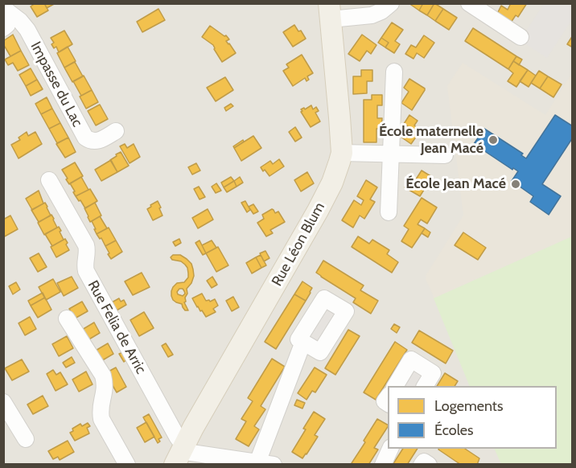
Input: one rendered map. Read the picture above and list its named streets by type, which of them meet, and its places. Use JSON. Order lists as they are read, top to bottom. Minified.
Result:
{"streets":{"main road":["Rue Léon Blum"],"street":["Impasse du Lac","Rue Felia de Arric"]},"crossings":[["Rue Léon Blum","Rue Felia de Arric"]],"places":["École maternelle Jean Macé","École Jean Macé"],"legend":["Logements","Écoles"]}
